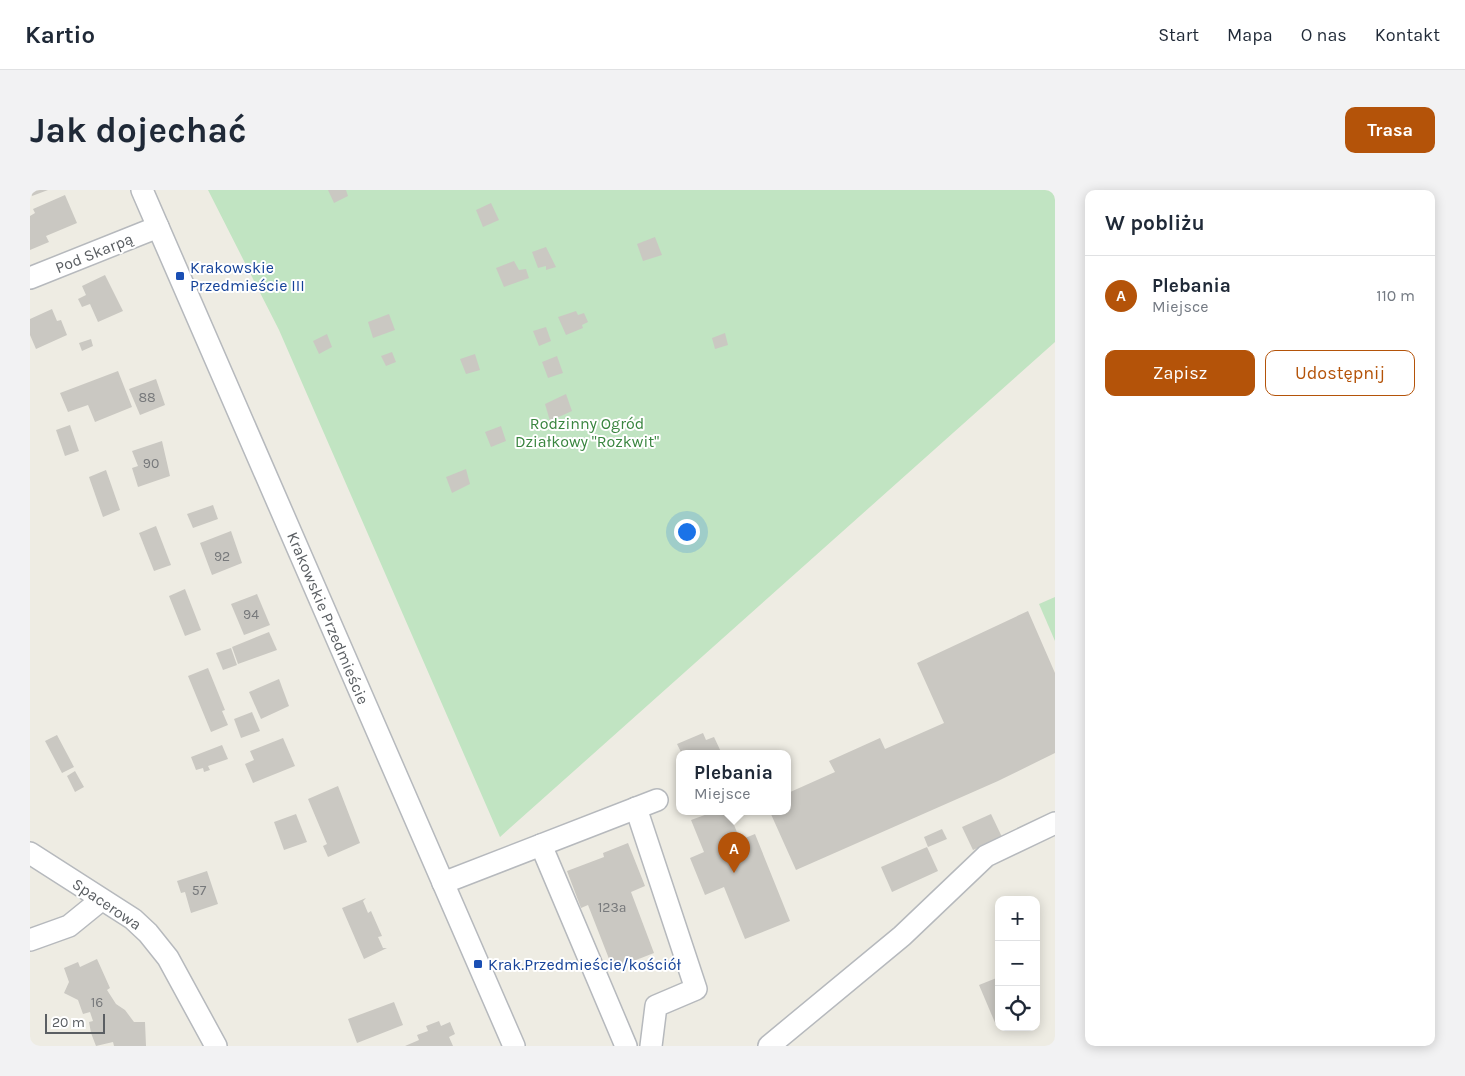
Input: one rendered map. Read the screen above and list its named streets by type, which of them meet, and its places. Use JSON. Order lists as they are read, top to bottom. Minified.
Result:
{"streets":{"street":["Pod Skarpą","Krakowskie Przedmieście","Spacerowa"]},"crossings":[["Pod Skarpą","Krakowskie Przedmieście"]],"parks":["Rodzinny Ogród Działkowy \"Rozkwit\""],"places":{"transit":["Krakowskie Przedmieście III","Krak.Przedmieście/kościół"]},"house_numbers":["88","90","92","94","57","123a","16"],"scale_bar":"20 m","page":{"header":"Kartio","nav":["Start","Mapa","O nas","Kontakt"],"buttons":["Trasa",["Zapisz","Udostępnij"]],"title":"Jak dojechać","heading":"W pobliżu","list":[{"mark":"A","name":"Plebania","note":"Miejsce","value":"110 m"}],"popup":["Plebania","Miejsce"],"pins":"A","map_buttons":["+","−"],"scale":"20 m"}}
